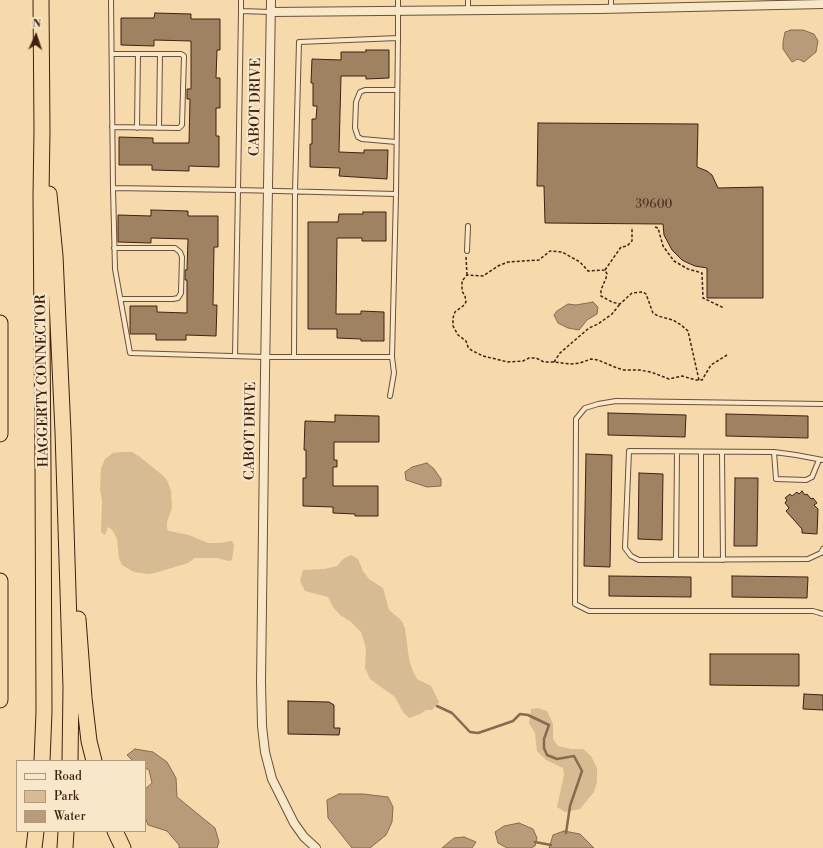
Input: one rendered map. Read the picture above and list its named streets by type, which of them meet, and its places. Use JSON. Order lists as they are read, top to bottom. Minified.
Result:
{"streets":{"highway":["HAGGERTY CONNECTOR"],"street":["CABOT DRIVE"]},"house_numbers":["39600"],"legend":["Road","Park","Water"],"north":"top"}
